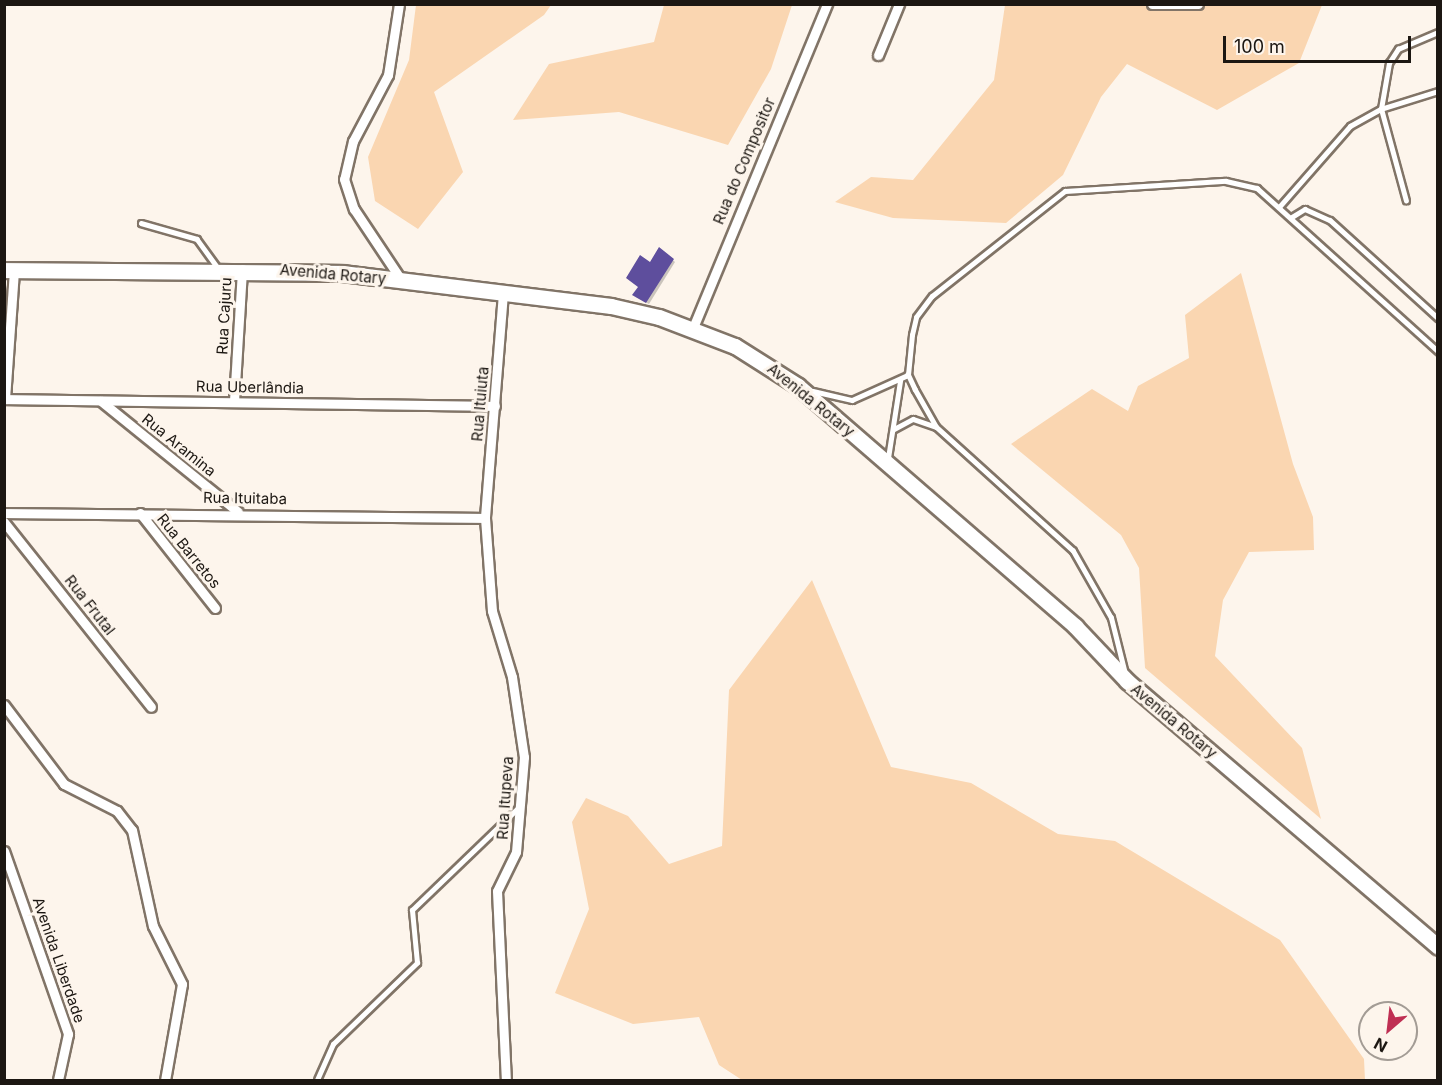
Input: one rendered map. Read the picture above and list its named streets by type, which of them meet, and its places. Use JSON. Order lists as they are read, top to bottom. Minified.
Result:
{"streets":{"main road":["Avenida Rotary"],"street":["Rua do Compositor","Rua Cajuru","Rua Uberlândia","Rua Ituiuta","Rua Aramina","Rua Ituitaba","Rua Barretos","Rua Frutal","Rua Itupeva","Avenida Liberdade"]},"crossings":[["Rua do Compositor","Avenida Rotary"],["Avenida Rotary","Rua Cajuru"],["Avenida Rotary","Rua Ituiuta"],["Rua Cajuru","Rua Uberlândia"],["Rua Uberlândia","Rua Ituiuta"],["Rua Uberlândia","Rua Aramina"],["Rua Ituiuta","Rua Ituitaba"],["Rua Ituiuta","Rua Itupeva"],["Rua Aramina","Rua Ituitaba"],["Rua Ituitaba","Rua Barretos"],["Rua Ituitaba","Rua Itupeva"]],"scale_bar":"100 m","north":"bottom left"}
